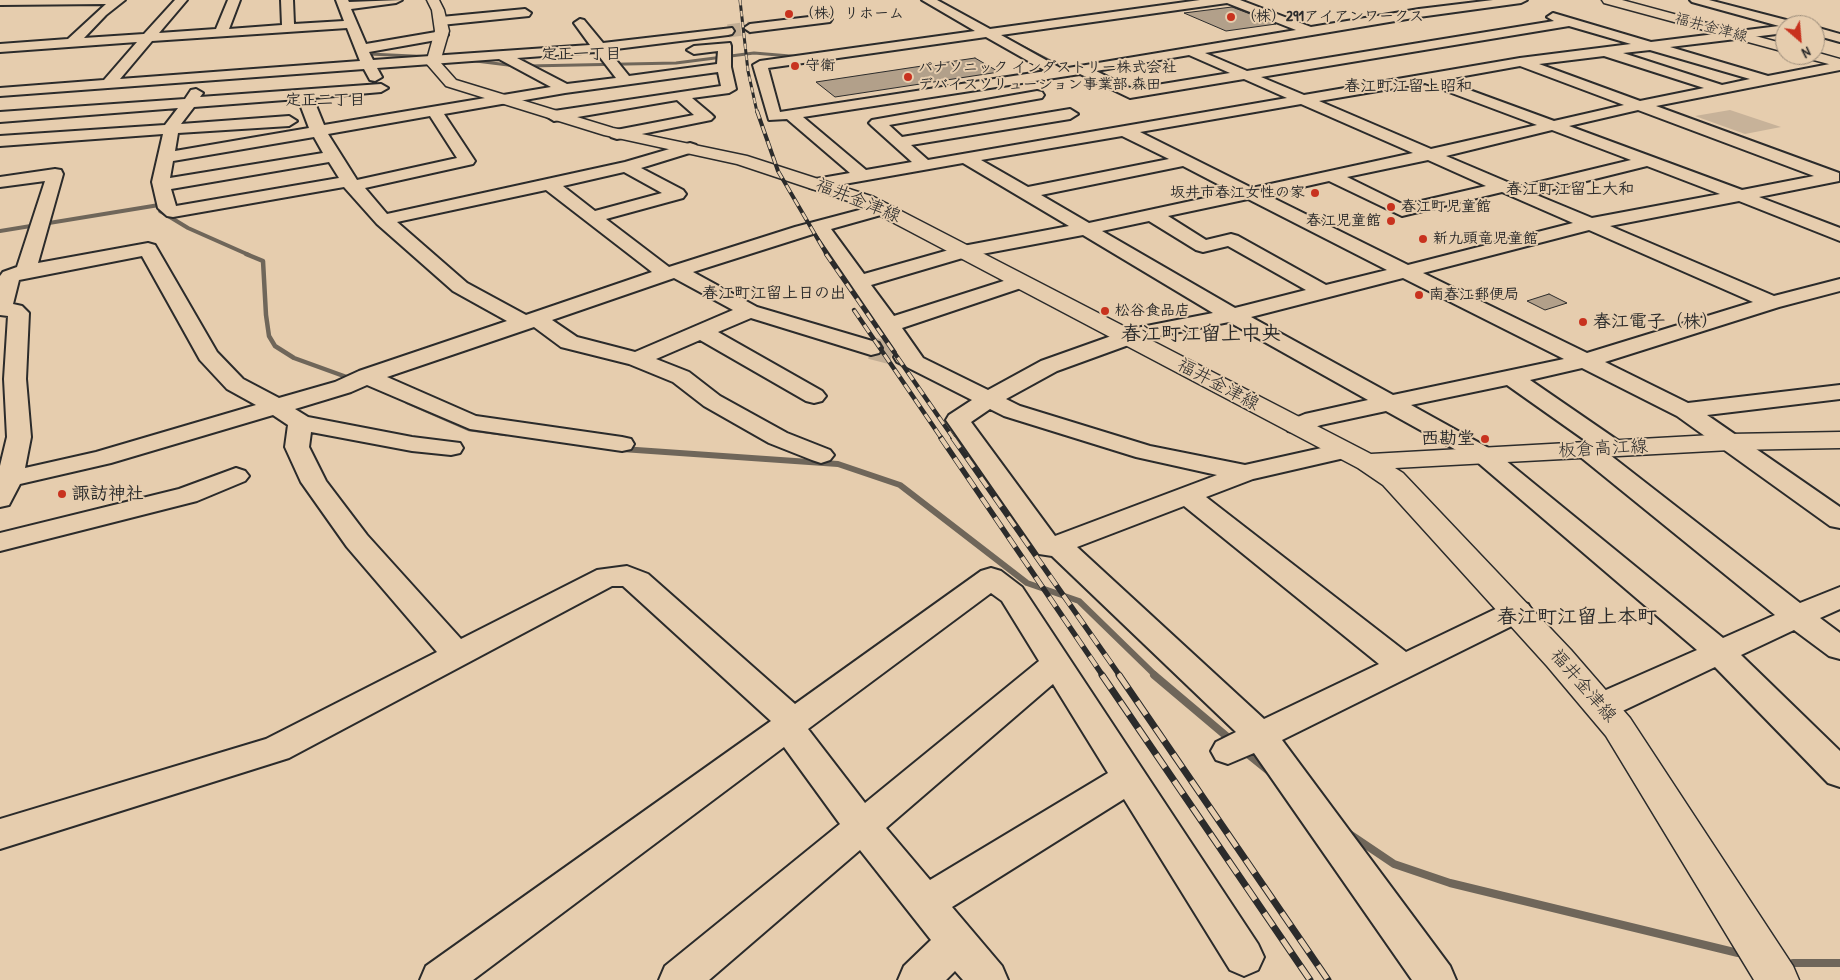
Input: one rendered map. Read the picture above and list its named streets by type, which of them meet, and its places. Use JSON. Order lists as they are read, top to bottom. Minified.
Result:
{"streets":{"main road":["福井金津線","板倉高江線"]},"crossings":[["福井金津線","板倉高江線"]],"districts":["定正一丁目","春江町江留上昭和","定正二丁目","春江町江留上大和","春江町江留上日の出","春江町江留上中央","春江町江留上本町"],"places":["（株）リホーム","（株）291アイアンワークス","守衛","パナソニック インダストリー株式会社 デバイスソリューション事業部 森田","坂井市春江女性の家","春江町児童館","春江児童館","新九頭竜児童館","南春江郵便局","松谷食品店","春江電子（株）","西勘堂","諏訪神社"],"north":"bottom right"}
